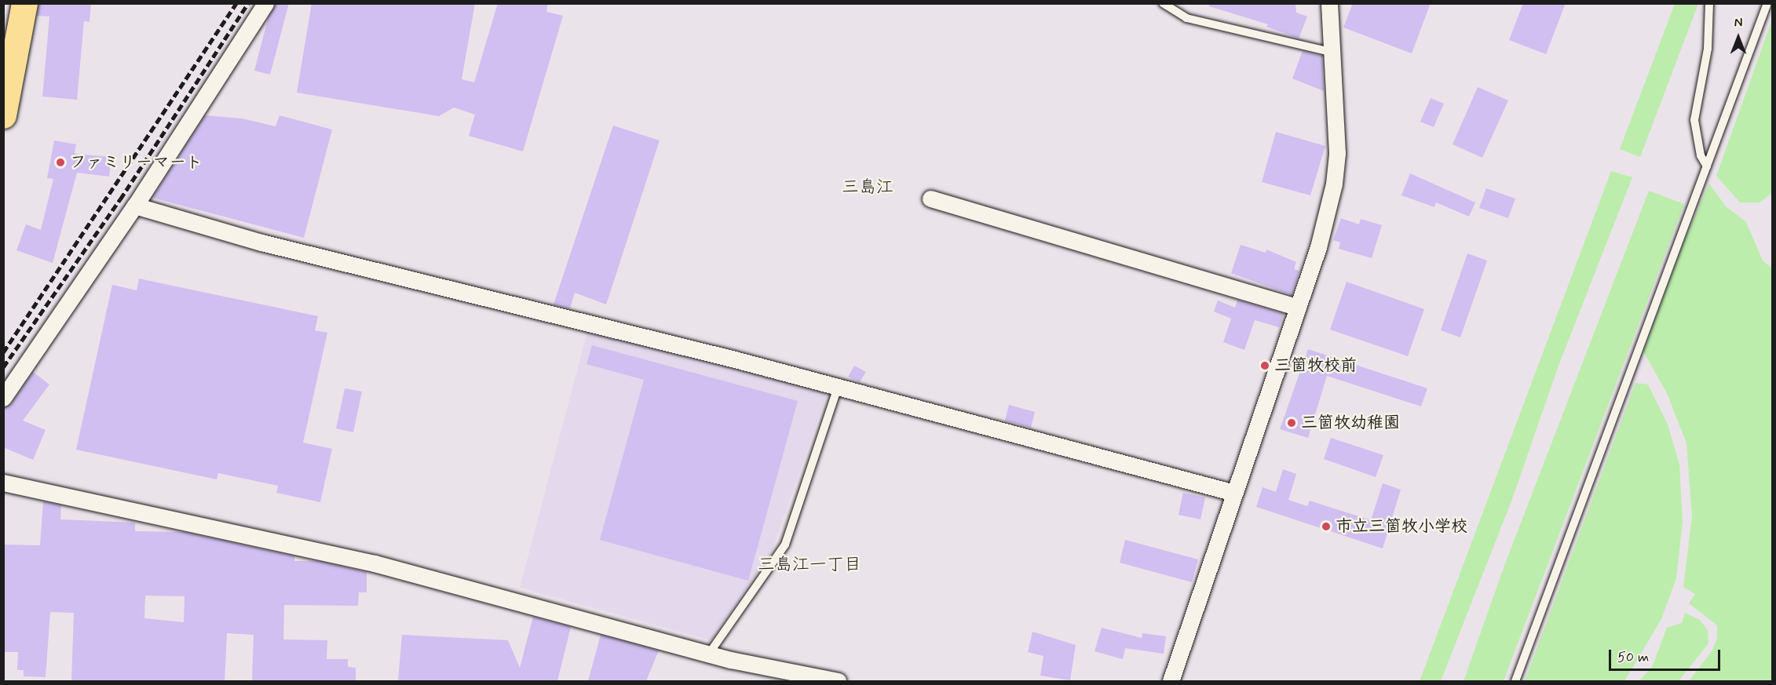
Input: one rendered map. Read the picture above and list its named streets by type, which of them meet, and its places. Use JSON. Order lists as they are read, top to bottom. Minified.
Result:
{"districts":["三島江","三島江一丁目"],"places":["ファミリーマート","三箇牧校前","三箇牧幼稚園","市立三箇牧小学校"],"scale_bar":"50 m","north":"top"}
